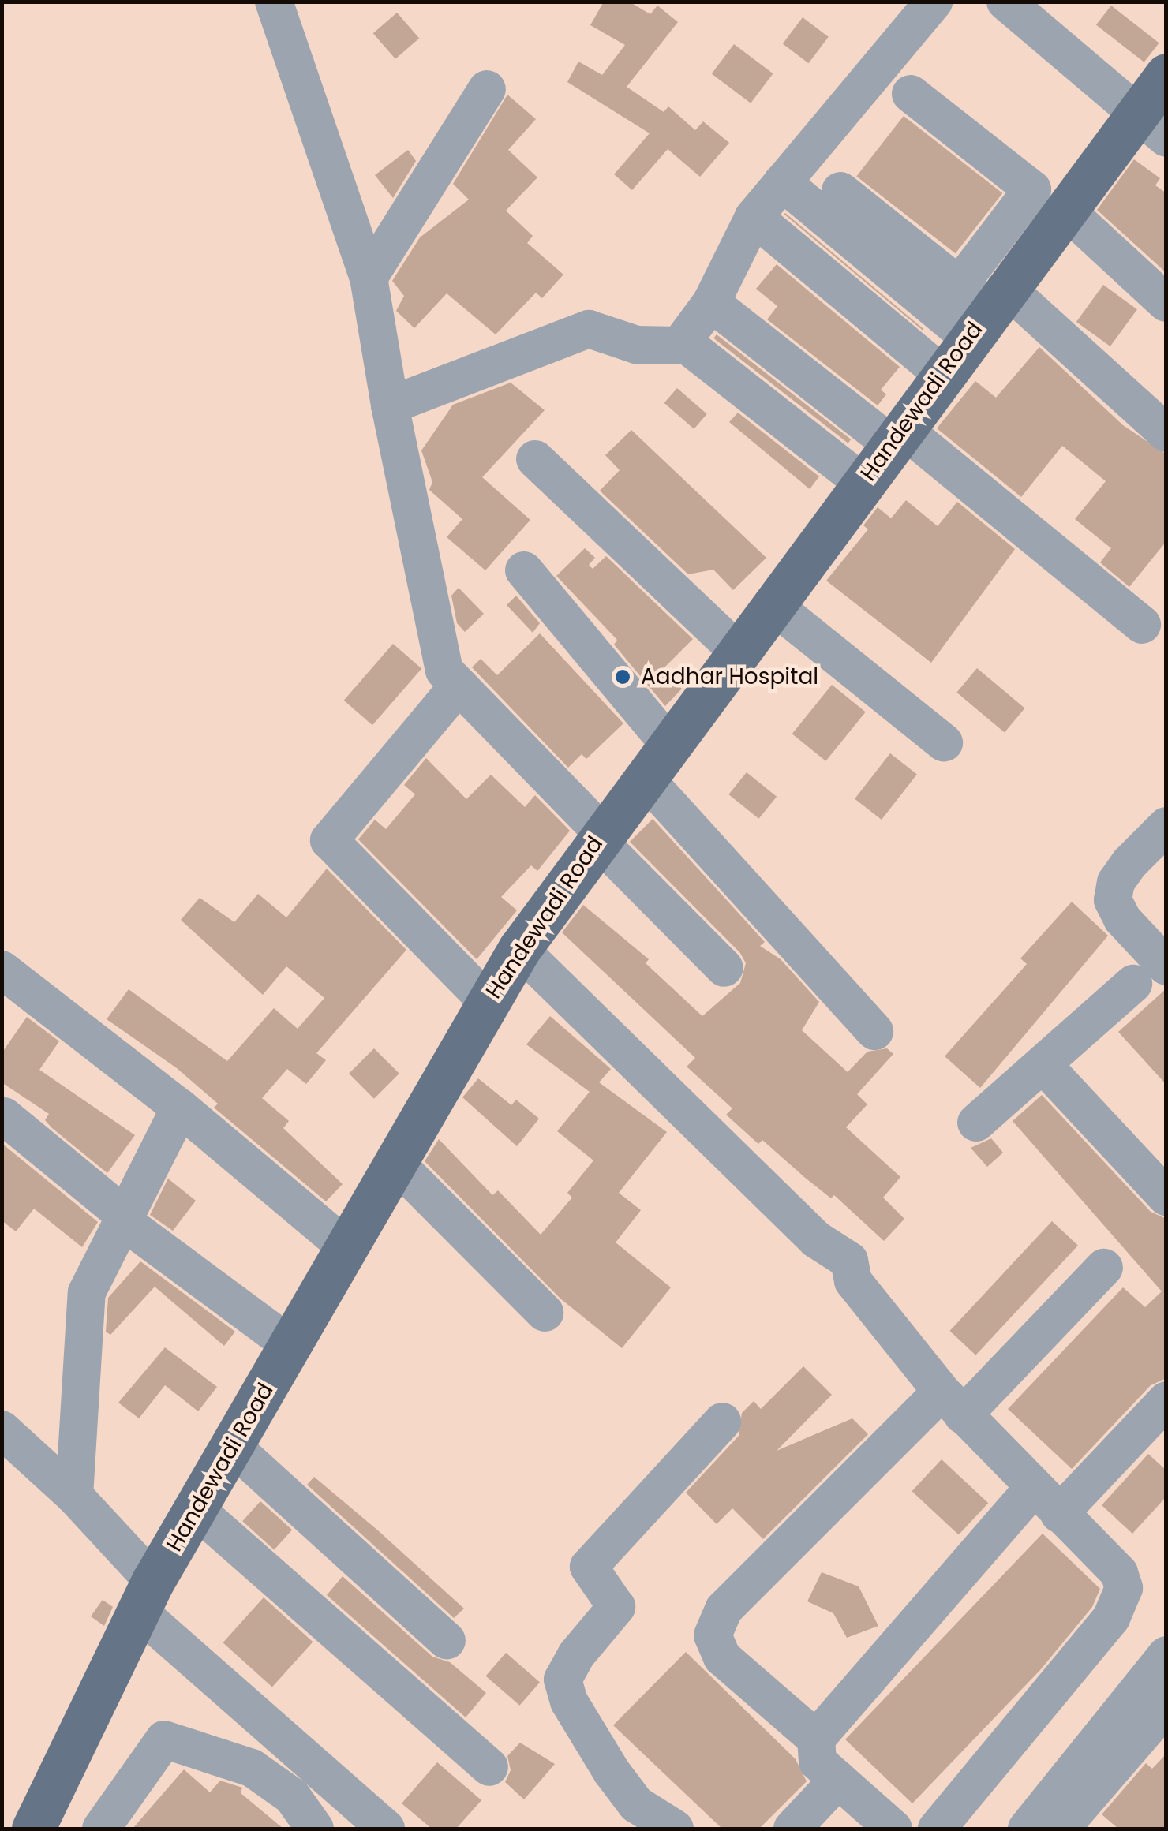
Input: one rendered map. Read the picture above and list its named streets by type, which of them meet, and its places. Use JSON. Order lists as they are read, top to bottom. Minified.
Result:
{"streets":{"main road":["Handewadi Road"]},"places":["Aadhar Hospital"]}
